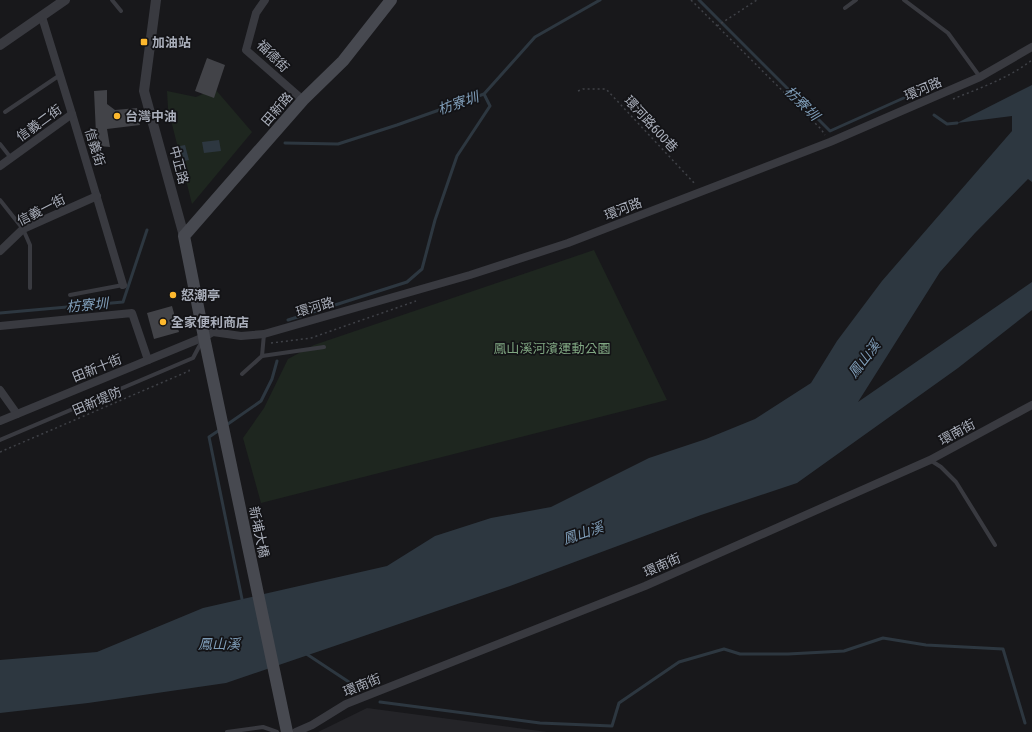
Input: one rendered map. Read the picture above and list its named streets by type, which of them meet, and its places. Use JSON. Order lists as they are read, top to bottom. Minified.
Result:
{"streets":{"main road":["田新路","中正路","新埔大橋"],"street":["福德街","環河路","信義二街","信義街","信義一街","田新十街","環南街"],"path":["環河路600巷","田新堤防"]},"crossings":[["福德街","田新路"],["環河路","環河路600巷"],["環河路","中正路"],["環河路","田新十街"],["環河路","新埔大橋"],["田新路","中正路"],["信義二街","信義街"],["信義街","信義一街"],["中正路","田新十街"],["中正路","新埔大橋"],["田新十街","新埔大橋"]],"water":["枋寮圳","鳳山溪"],"parks":["鳳山溪河濱運動公園"],"places":{"transit":["加油站"],"other":["台灣中油","怒潮亭","全家便利商店"]}}
